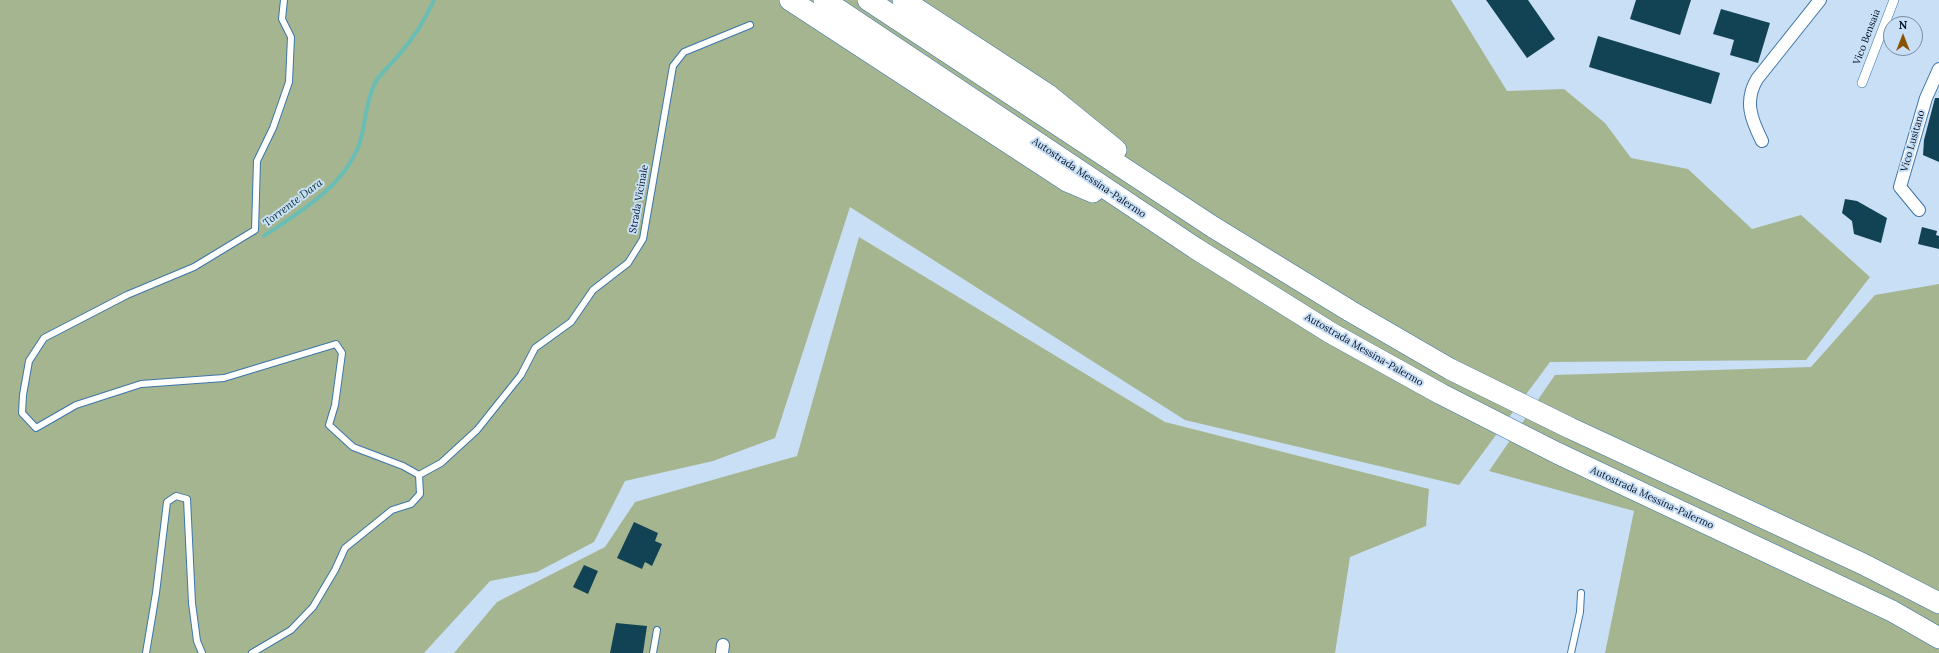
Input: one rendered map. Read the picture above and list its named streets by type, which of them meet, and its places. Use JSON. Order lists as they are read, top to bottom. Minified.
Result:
{"streets":{"highway":["Autostrada Messina-Palermo"],"street":["Vico Bensaia","Vico Lusitano"],"lane":["Strada Vicinale"]},"water":["Torrente Dara"],"north":"top"}
